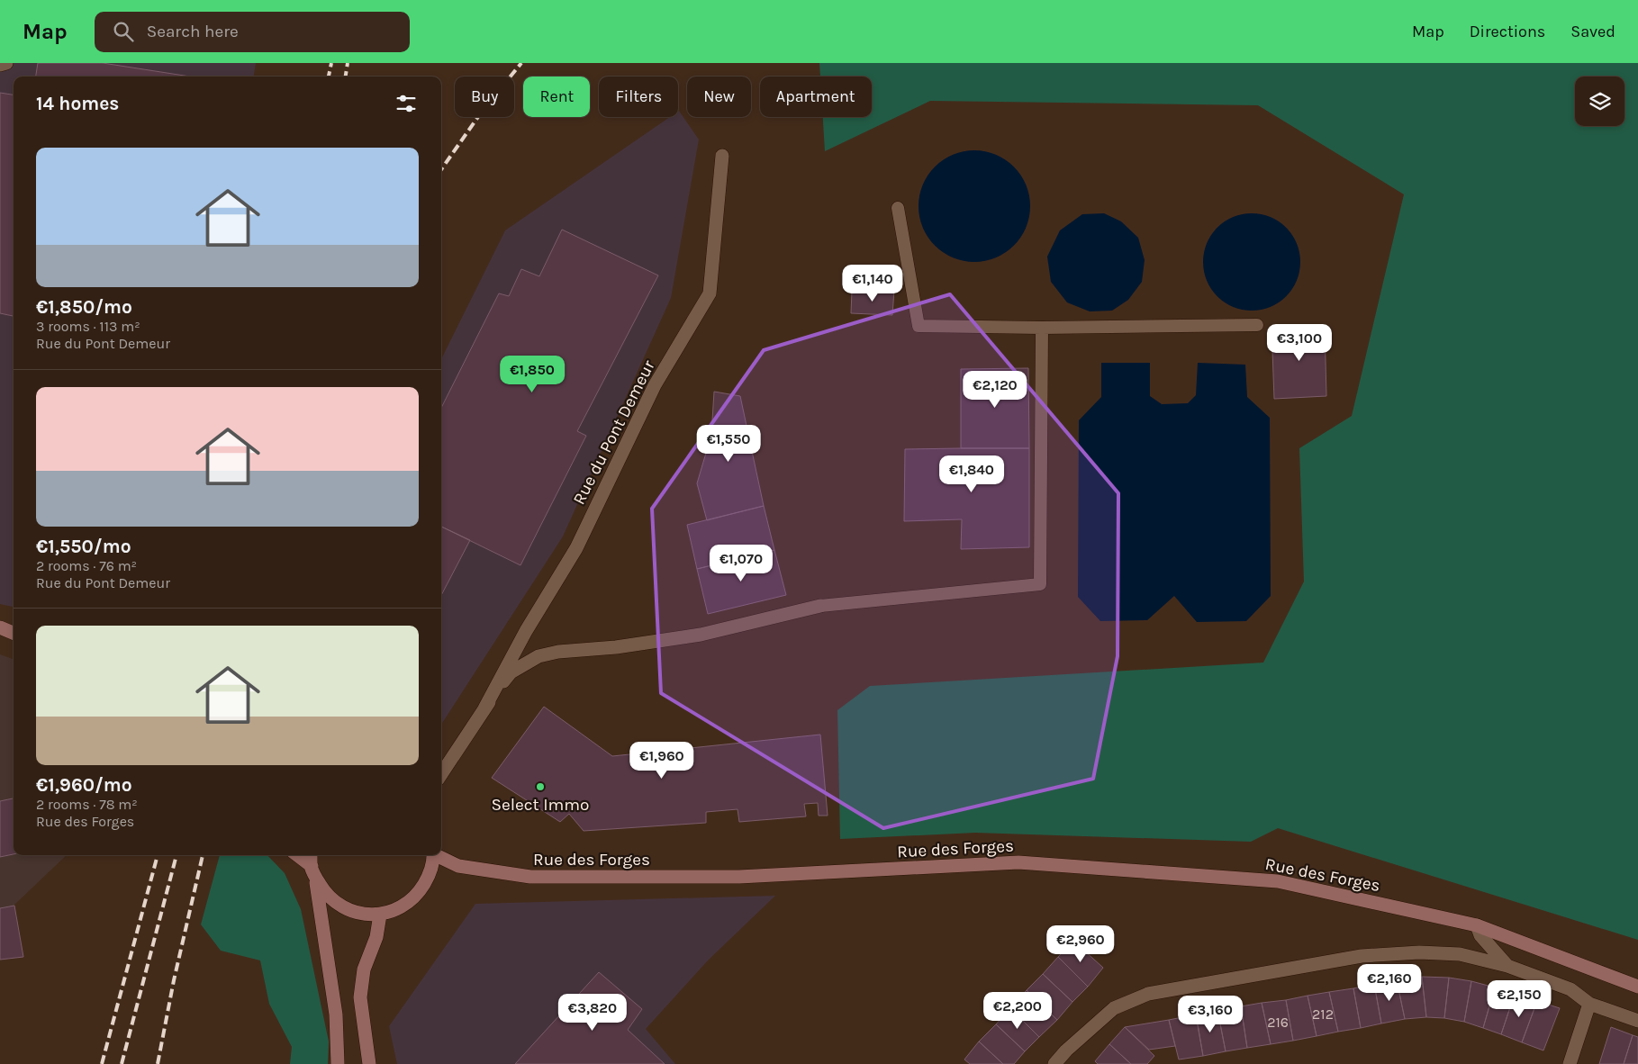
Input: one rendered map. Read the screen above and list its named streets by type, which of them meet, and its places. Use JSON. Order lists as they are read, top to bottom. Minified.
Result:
{"streets":{"main road":["Rue des Forges"],"street":["Rue du Pont Demeur"]},"places":["Select Immo"],"house_numbers":["212","216"],"page":{"header":"Map","search":"Search here","nav":["Map","Directions","Saved"],"chip":["Buy","Rent","Filters","New","Apartment"],"heading":"14 homes","list":[{"name":"€1,850/mo","note":"3 rooms · 113 m² · Rue du Pont Demeur"},{"name":"€1,550/mo","note":"2 rooms · 76 m² · Rue du Pont Demeur"},{"name":"€1,960/mo","note":"2 rooms · 78 m² · Rue des Forges"}],"price":["€1,140","€3,100","€1,850","€2,120","€1,550","€1,840","€1,070","€1,960","€2,960","€2,160","€2,150","€2,200","€3,820","€3,160"]}}
